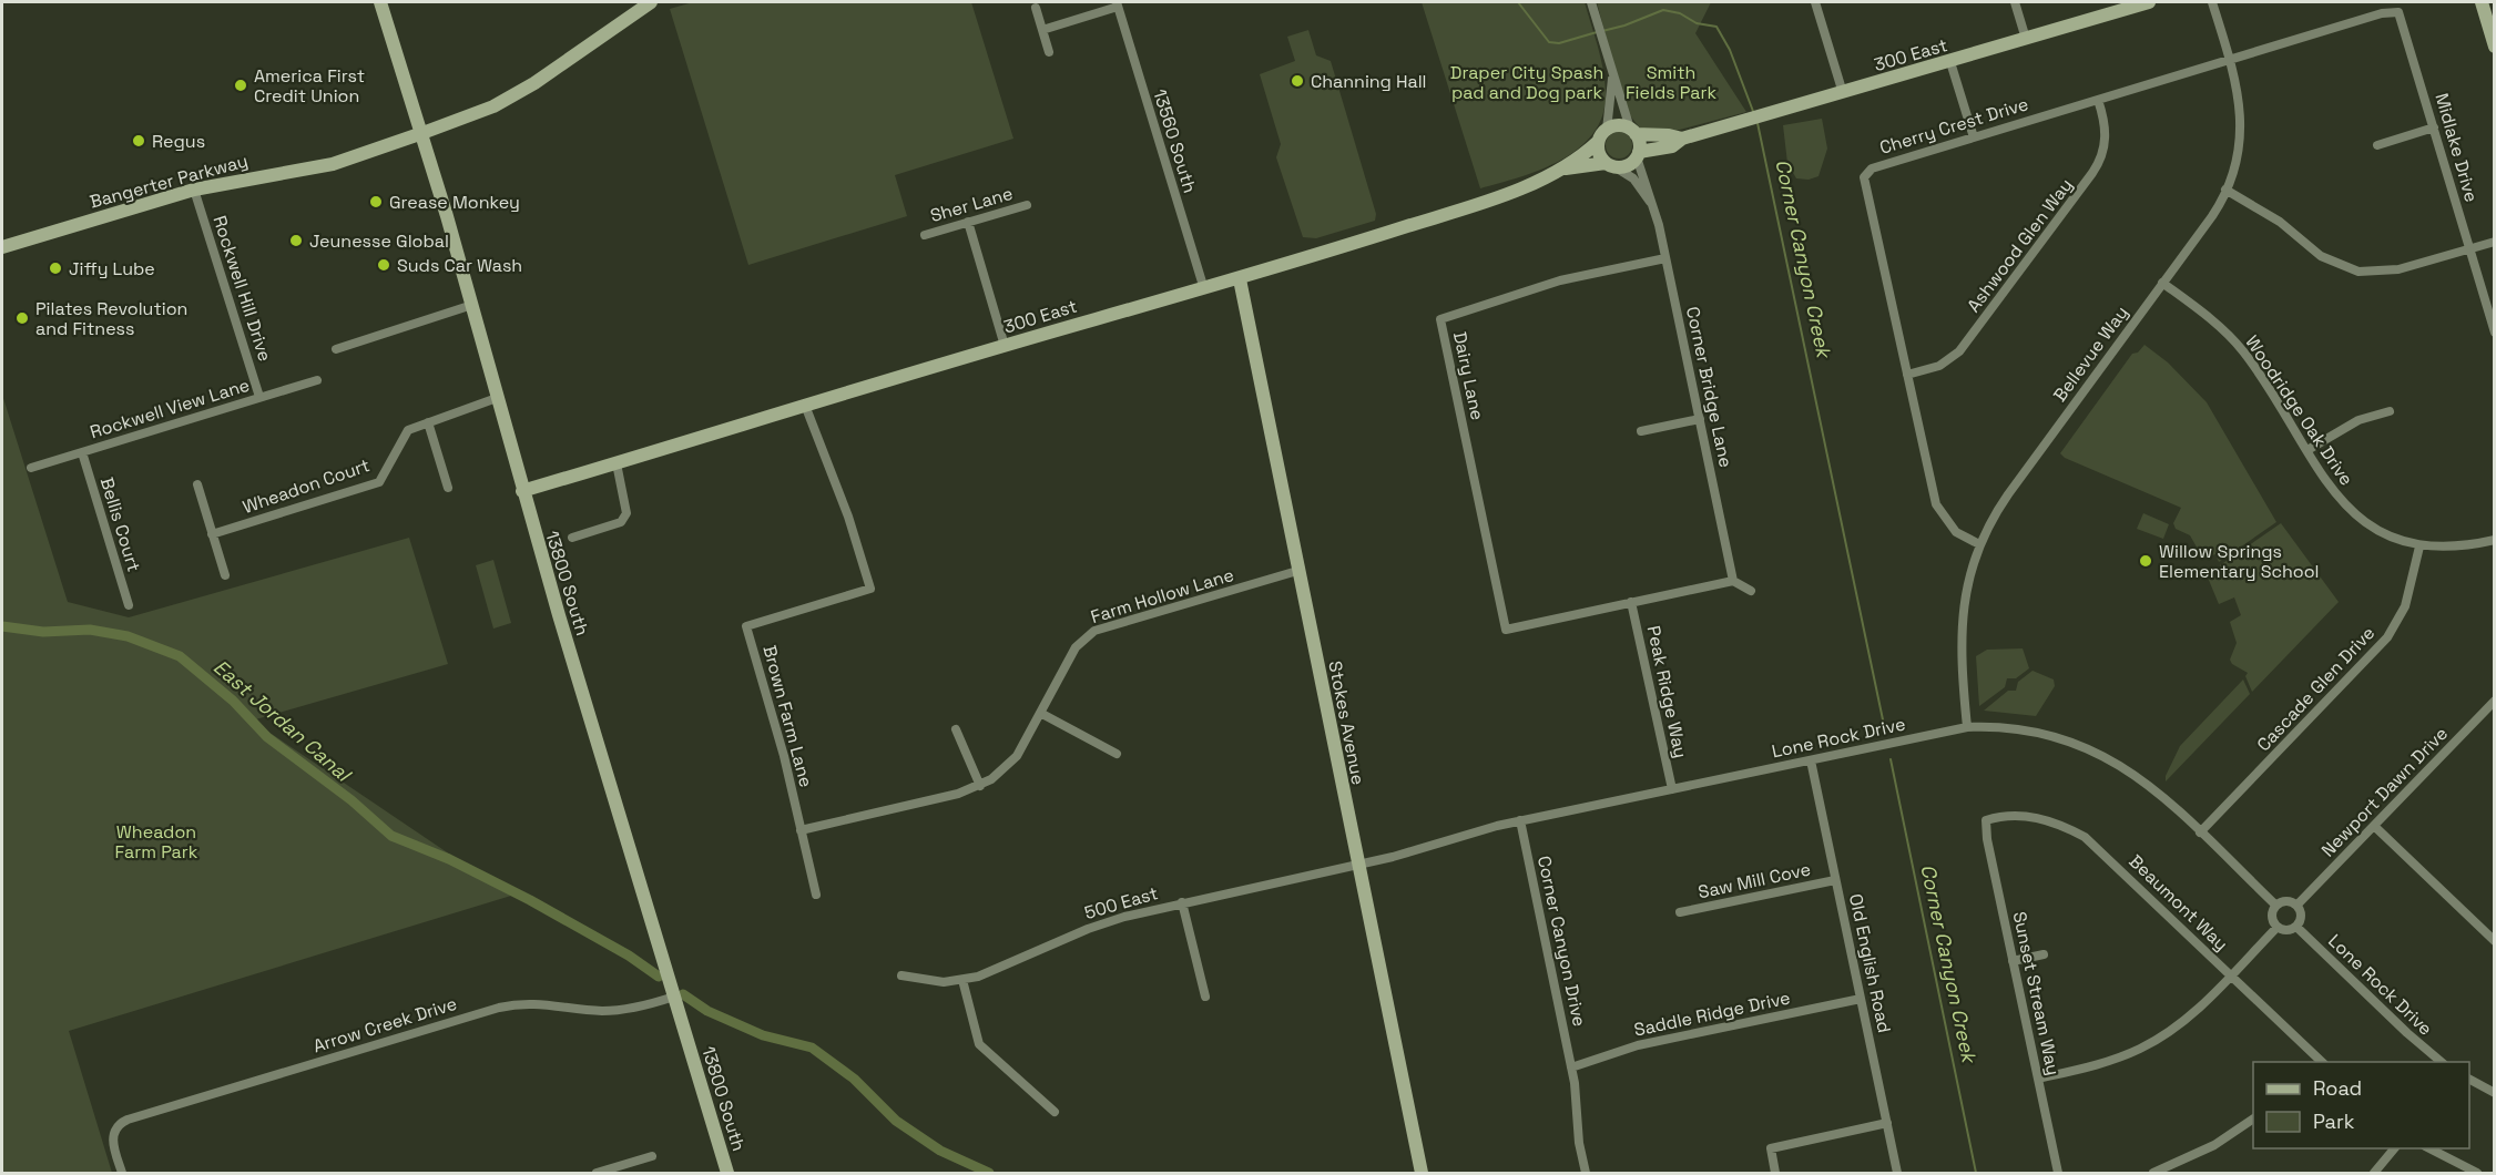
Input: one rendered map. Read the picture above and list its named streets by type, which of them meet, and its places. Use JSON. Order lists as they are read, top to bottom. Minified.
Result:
{"streets":{"main road":["300 East","Bangerter Parkway","13800 South","Stokes Avenue"],"street":["Cherry Crest Drive","13560 South","Midlake Drive","Sher Lane","Ashwood Glen Way","Rockwell Hill Drive","Bellevue Way","Dairy Lane","Corner Bridge Lane","Rockwell View Lane","Woodridge Oak Drive","Wheadon Court","Bellis Court","Farm Hollow Lane","Cascade Glen Drive","Peak Ridge Way","Brown Farm Lane","Lone Rock Drive","Newport Dawn Drive","Saw Mill Cove","500 East","Beaumont Way","Corner Canyon Drive","Old English Road","Sunset Stream Way","Saddle Ridge Drive","Arrow Creek Drive"]},"crossings":[["300 East","13560 South"],["300 East","Corner Bridge Lane"],["300 East","13800 South"],["300 East","Brown Farm Lane"],["300 East","Stokes Avenue"],["Cherry Crest Drive","Midlake Drive"],["Cherry Crest Drive","Ashwood Glen Way"],["Cherry Crest Drive","Bellevue Way"],["Bangerter Parkway","Rockwell Hill Drive"],["Bangerter Parkway","13800 South"],["Rockwell Hill Drive","Rockwell View Lane"],["Bellevue Way","Woodridge Oak Drive"],["Bellevue Way","Lone Rock Drive"],["Dairy Lane","Corner Bridge Lane"],["Dairy Lane","Peak Ridge Way"],["Rockwell View Lane","Bellis Court"],["Woodridge Oak Drive","Cascade Glen Drive"],["Wheadon Court","13800 South"],["13800 South","Arrow Creek Drive"],["Farm Hollow Lane","Brown Farm Lane"],["Farm Hollow Lane","Stokes Avenue"],["Cascade Glen Drive","Lone Rock Drive"],["Peak Ridge Way","Lone Rock Drive"],["Stokes Avenue","Lone Rock Drive"],["Stokes Avenue","500 East"],["Lone Rock Drive","Newport Dawn Drive"],["Lone Rock Drive","500 East"],["Lone Rock Drive","Corner Canyon Drive"],["Lone Rock Drive","Old English Road"],["Saw Mill Cove","Old English Road"],["Beaumont Way","Sunset Stream Way"],["Corner Canyon Drive","Saddle Ridge Drive"],["Old English Road","Saddle Ridge Drive"]],"water":["Corner Canyon Creek","East Jordan Canal"],"parks":["Draper City Spash pad and Dog park","Smith Fields Park","Wheadon Farm Park"],"places":["Channing Hall","America First Credit Union","Regus","Grease Monkey","Jeunesse Global","Suds Car Wash","Jiffy Lube","Pilates Revolution and Fitness","Willow Springs Elementary School"],"legend":["Road","Park"]}
